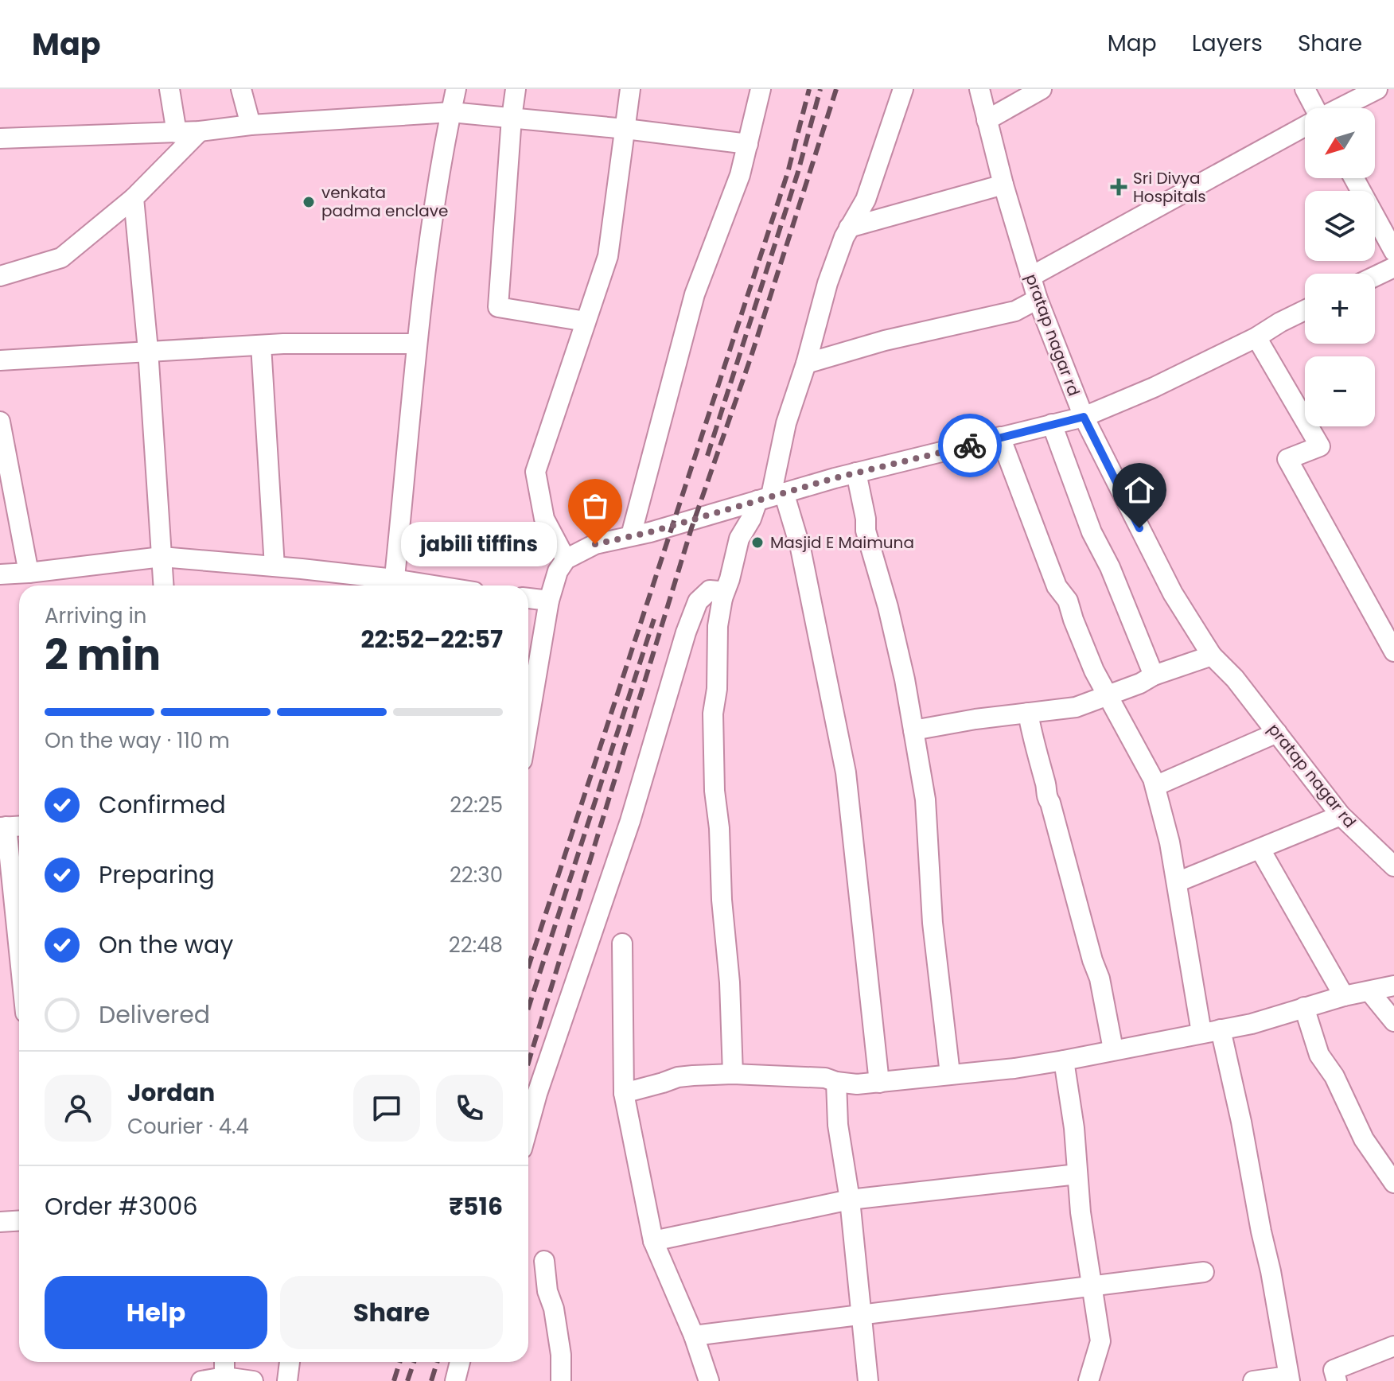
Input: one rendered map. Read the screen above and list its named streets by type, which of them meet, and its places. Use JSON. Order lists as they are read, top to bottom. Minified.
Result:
{"streets":{"street":["pratap nagar rd"]},"places":{"health":["Sri Divya Hospitals"],"other":["venkata padma enclave","Masjid E Maimuna","jabili tiffins"]},"north":"bottom left","page":{"header":"Map","nav":["Map","Layers","Share"],"map_buttons":["+","−"],"bubble":"jabili tiffins","heading":["2 min","Arriving in","22:52–22:57"],"panel":["Jordan","Courier · 4.4","Order #3006","₹516"],"bar":"On the way · 110 m","list":[["Confirmed","22:25"],["Preparing","22:30"],["On the way","22:48"],"Delivered"],"buttons":["Help","Share"]}}
